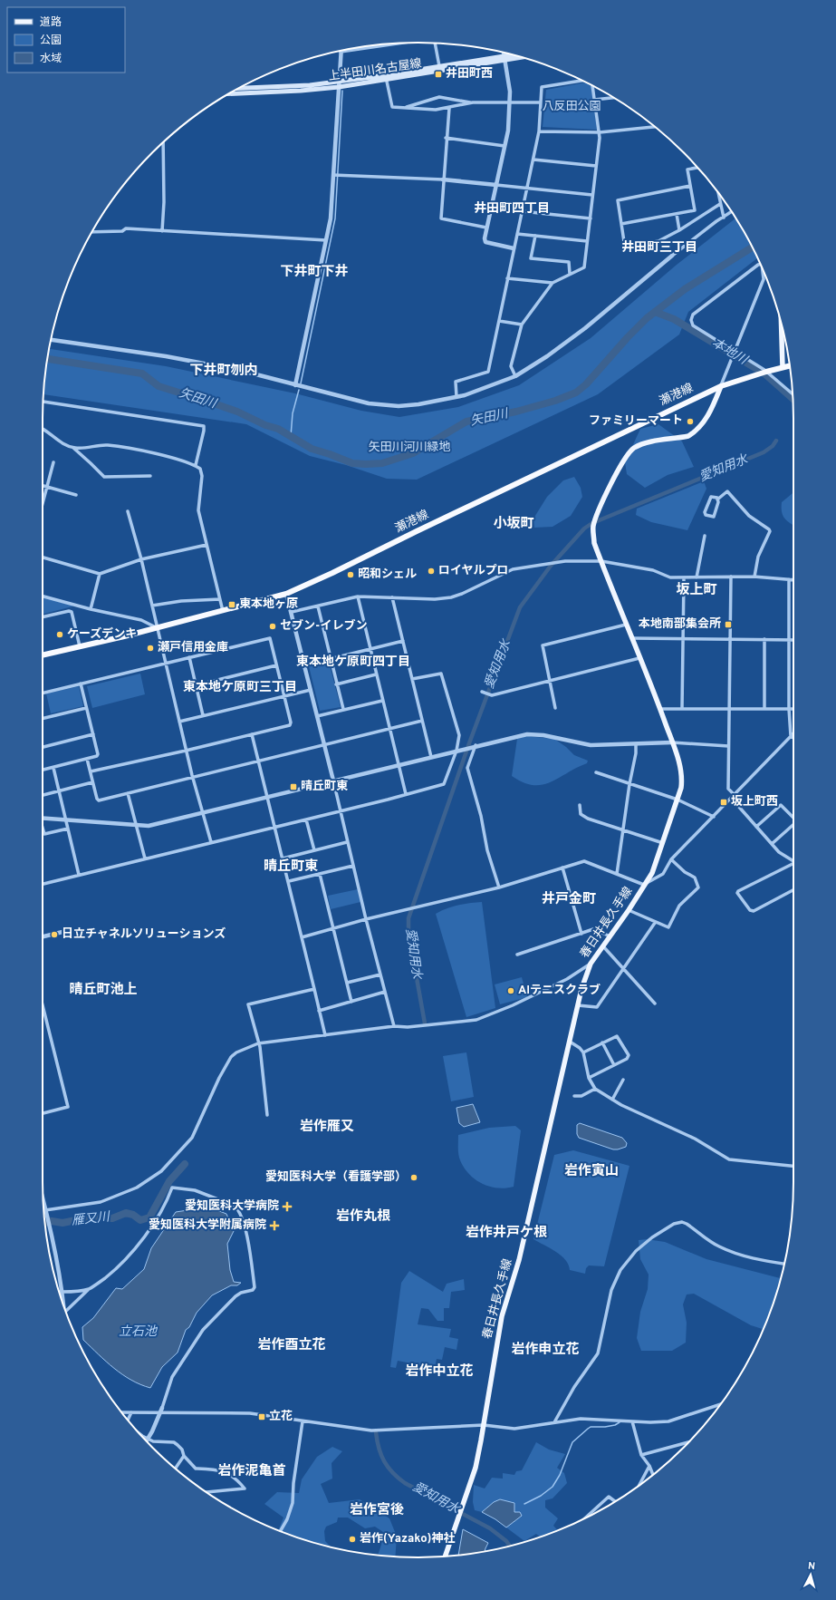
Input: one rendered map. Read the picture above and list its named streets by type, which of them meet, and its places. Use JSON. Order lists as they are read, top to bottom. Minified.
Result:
{"streets":{"highway":["瀬港線"],"main road":["上半田川名古屋線","春日井長久手線"]},"crossings":[["瀬港線","春日井長久手線"]],"districts":["井田町四丁目","井田町三丁目","下井町下井","下井町刎内","小坂町","坂上町","東本地ケ原町四丁目","東本地ケ原町三丁目","晴丘町東","井戸金町","晴丘町池上","岩作雁又","岩作寅山","岩作丸根","岩作井戸ケ根","岩作酉立花","岩作申立花","岩作中立花","岩作泥亀首","岩作宮後"],"water":["本地川","矢田川","愛知用水","雁又川","立石池"],"parks":["八反田公園","矢田川河川緑地"],"places":{"transit":["井田町西","東本地ヶ原","本地南部集会所","晴丘町東","坂上町西","立花"],"other":["ファミリーマート","ロイヤルプロ","昭和シェル","セブン-イレブン","ケーズデンキ","瀬戸信用金庫","日立チャネルソリューションズ","AIテニスクラブ","愛知医科大学（看護学部）","岩作(Yazako)神社"],"health":["愛知医科大学病院","愛知医科大学附属病院"]},"legend":["道路","公園","水域"],"north":"top"}
